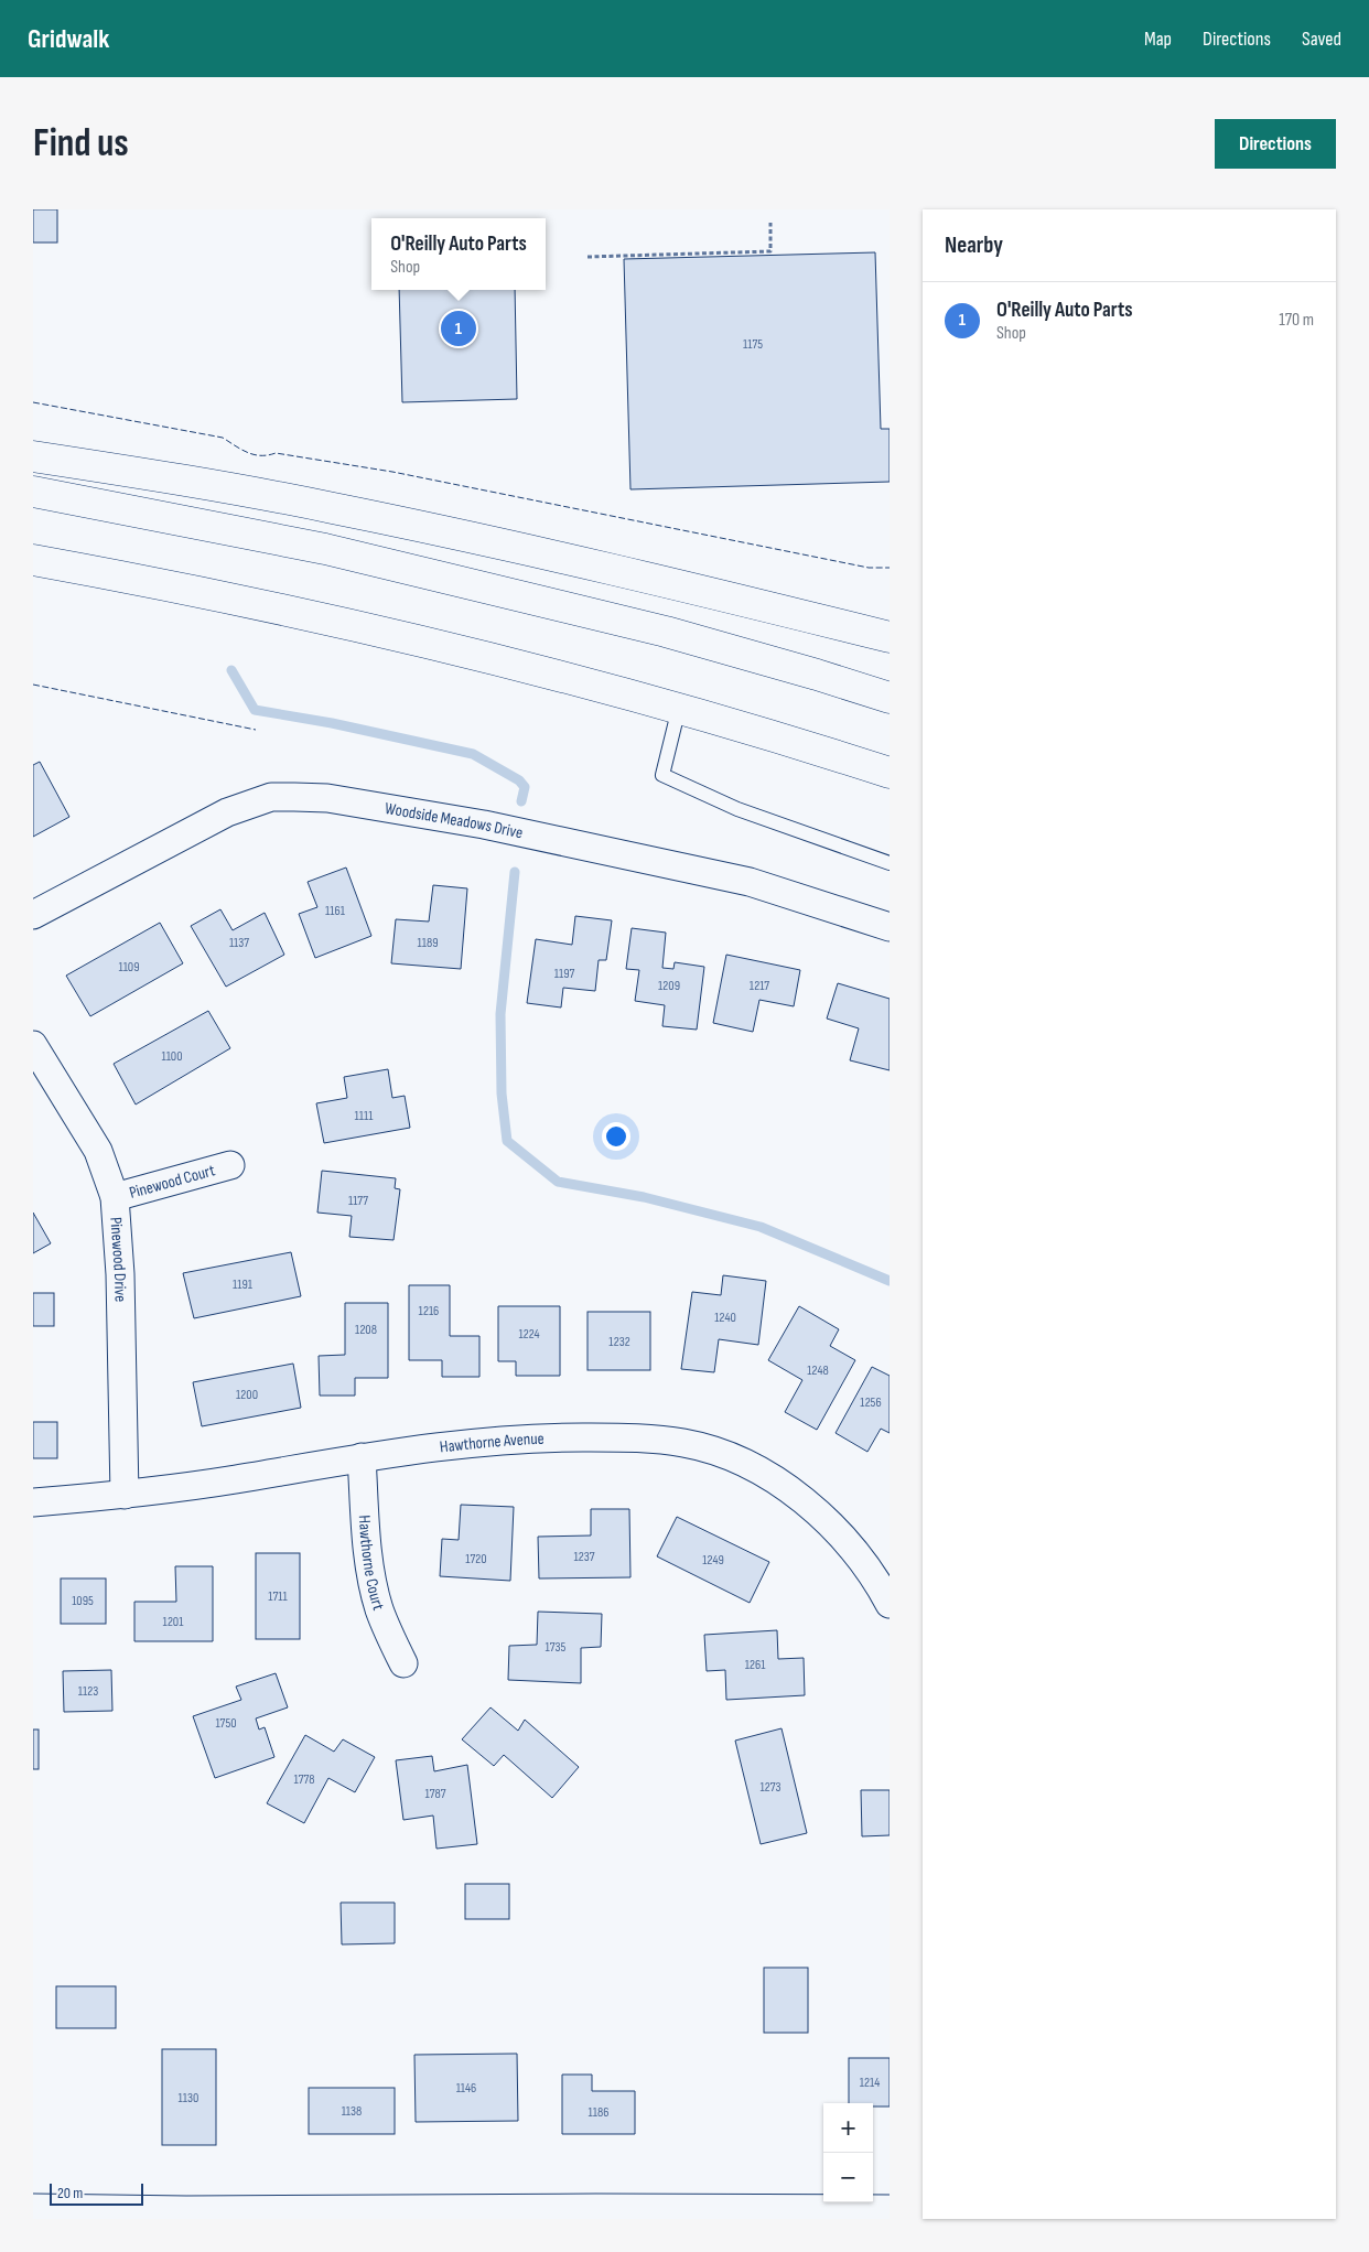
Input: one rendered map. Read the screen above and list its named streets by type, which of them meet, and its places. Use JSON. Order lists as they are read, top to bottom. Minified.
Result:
{"streets":{"street":["Woodside Meadows Drive","Pinewood Court","Pinewood Drive","Hawthorne Avenue","Hawthorne Court"]},"crossings":[["Pinewood Court","Pinewood Drive"],["Pinewood Drive","Hawthorne Avenue"],["Hawthorne Avenue","Hawthorne Court"]],"house_numbers":["1175","1161","1137","1189","1109","1197","1209","1217","1100","1111","1177","1191","1216","1240","1208","1224","1232","1248","1200","1256","1237","1720","1249","1711","1095","1201","1735","1261","1123","1750","1778","1273","1787","1214","1146","1130","1138","1186"],"scale_bar":"20 m","page":{"header":"Gridwalk","nav":["Map","Directions","Saved"],"buttons":"Directions","title":"Find us","heading":"Nearby","popup":["O'Reilly Auto Parts","Shop"],"list":[{"mark":"1","name":"O'Reilly Auto Parts","note":"Shop","value":"170 m"}],"pins":"1","map_buttons":["+","−"],"scale":"20 m"}}
